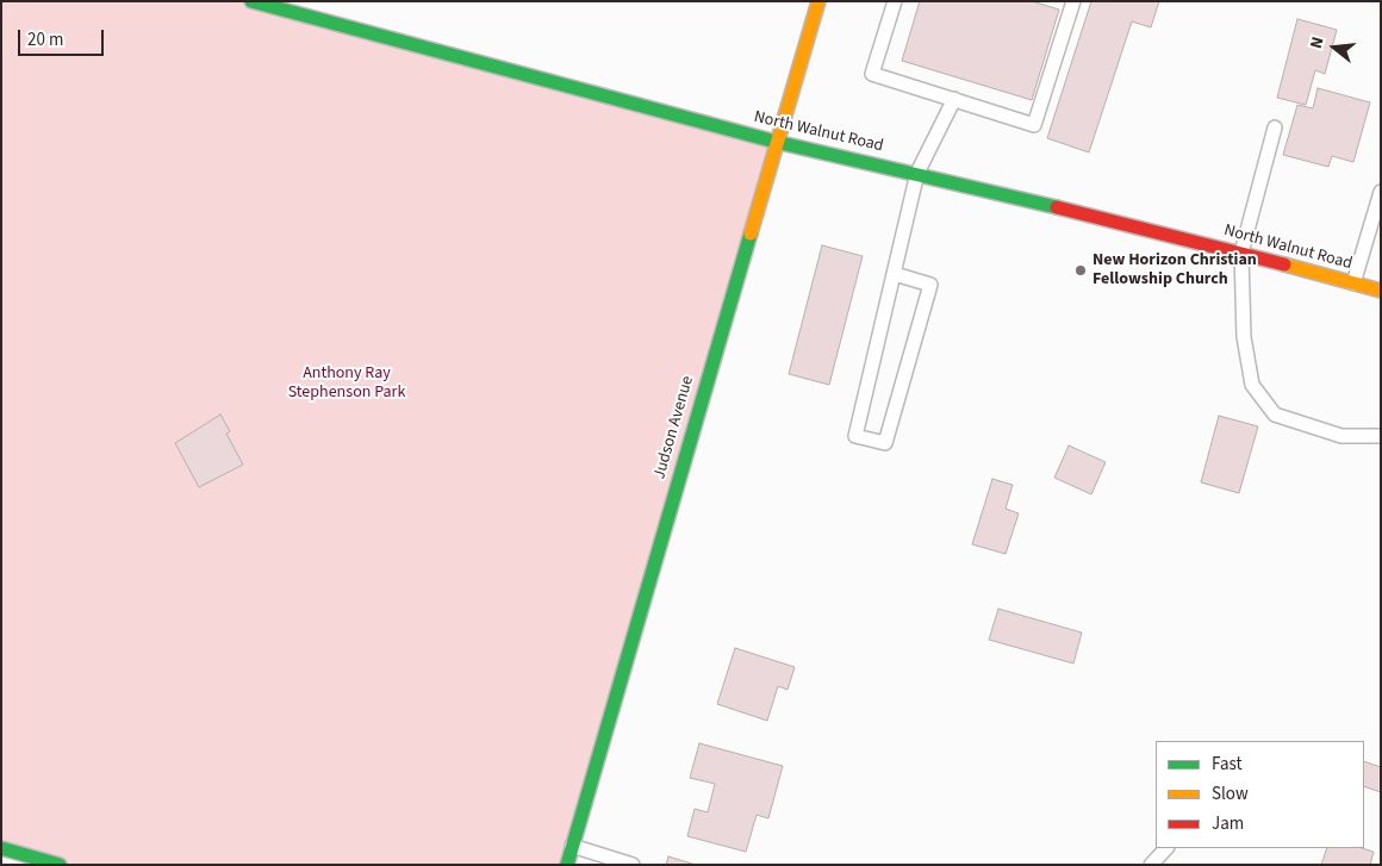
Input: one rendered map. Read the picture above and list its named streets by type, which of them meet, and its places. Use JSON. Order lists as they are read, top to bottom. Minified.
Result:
{"streets":{"street":["North Walnut Road","Judson Avenue"]},"crossings":[["North Walnut Road","Judson Avenue"]],"parks":["Anthony Ray Stephenson Park"],"places":["New Horizon Christian Fellowship Church"],"legend":["Fast","Slow","Jam"],"scale_bar":"20 m","north":"left"}
